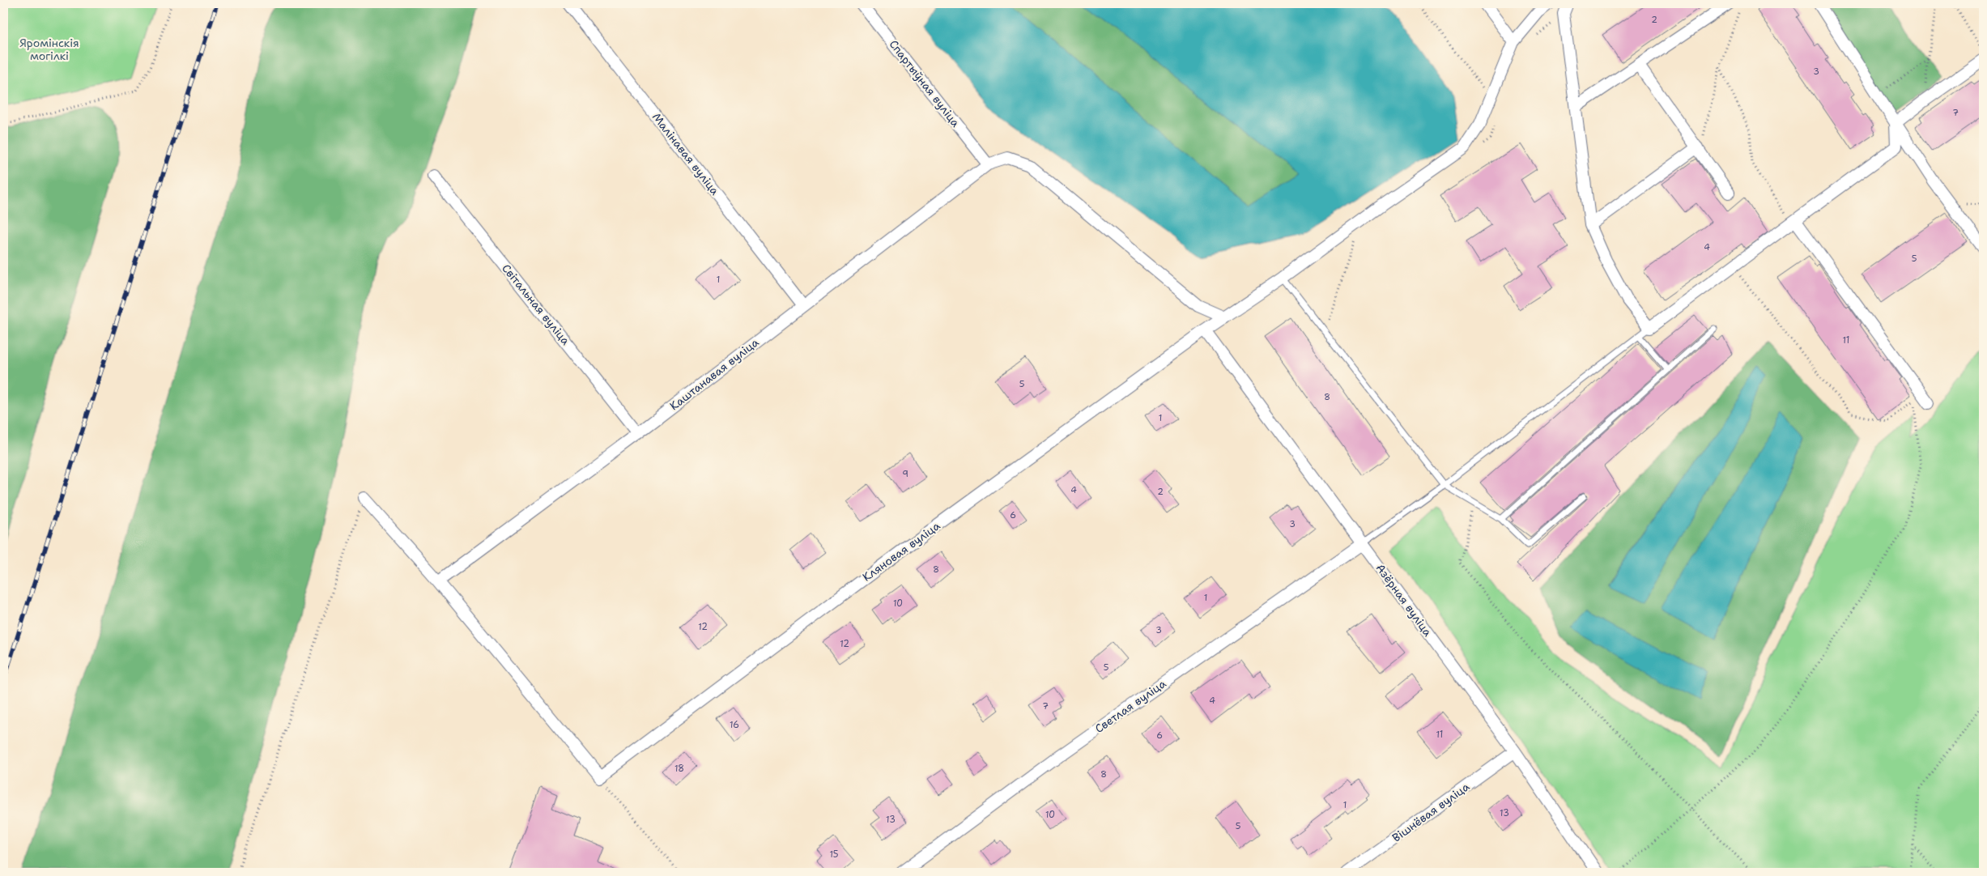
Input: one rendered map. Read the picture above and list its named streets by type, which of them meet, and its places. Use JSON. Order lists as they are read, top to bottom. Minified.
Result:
{"streets":{"street":["Спартыўная вуліца","Малінавая вуліца","Світальная вуліца","Каштанавая вуліца","Кляновая вуліца","Азёрная вуліца","Светлая вуліца","Вішнёвая вуліца"]},"crossings":[["Спартыўная вуліца","Каштанавая вуліца"],["Малінавая вуліца","Каштанавая вуліца"],["Світальная вуліца","Каштанавая вуліца"],["Каштанавая вуліца","Кляновая вуліца"],["Кляновая вуліца","Азёрная вуліца"],["Азёрная вуліца","Светлая вуліца"],["Азёрная вуліца","Вішнёвая вуліца"]],"parks":["Яромінскія могілкі"],"house_numbers":["2","3","7","4","5","1","11","5","8","1","9","4","2","6","3","8","1","10","12","3","12","5","4","7","16","11","6","18","8","1","13","10","13","5","15"]}
